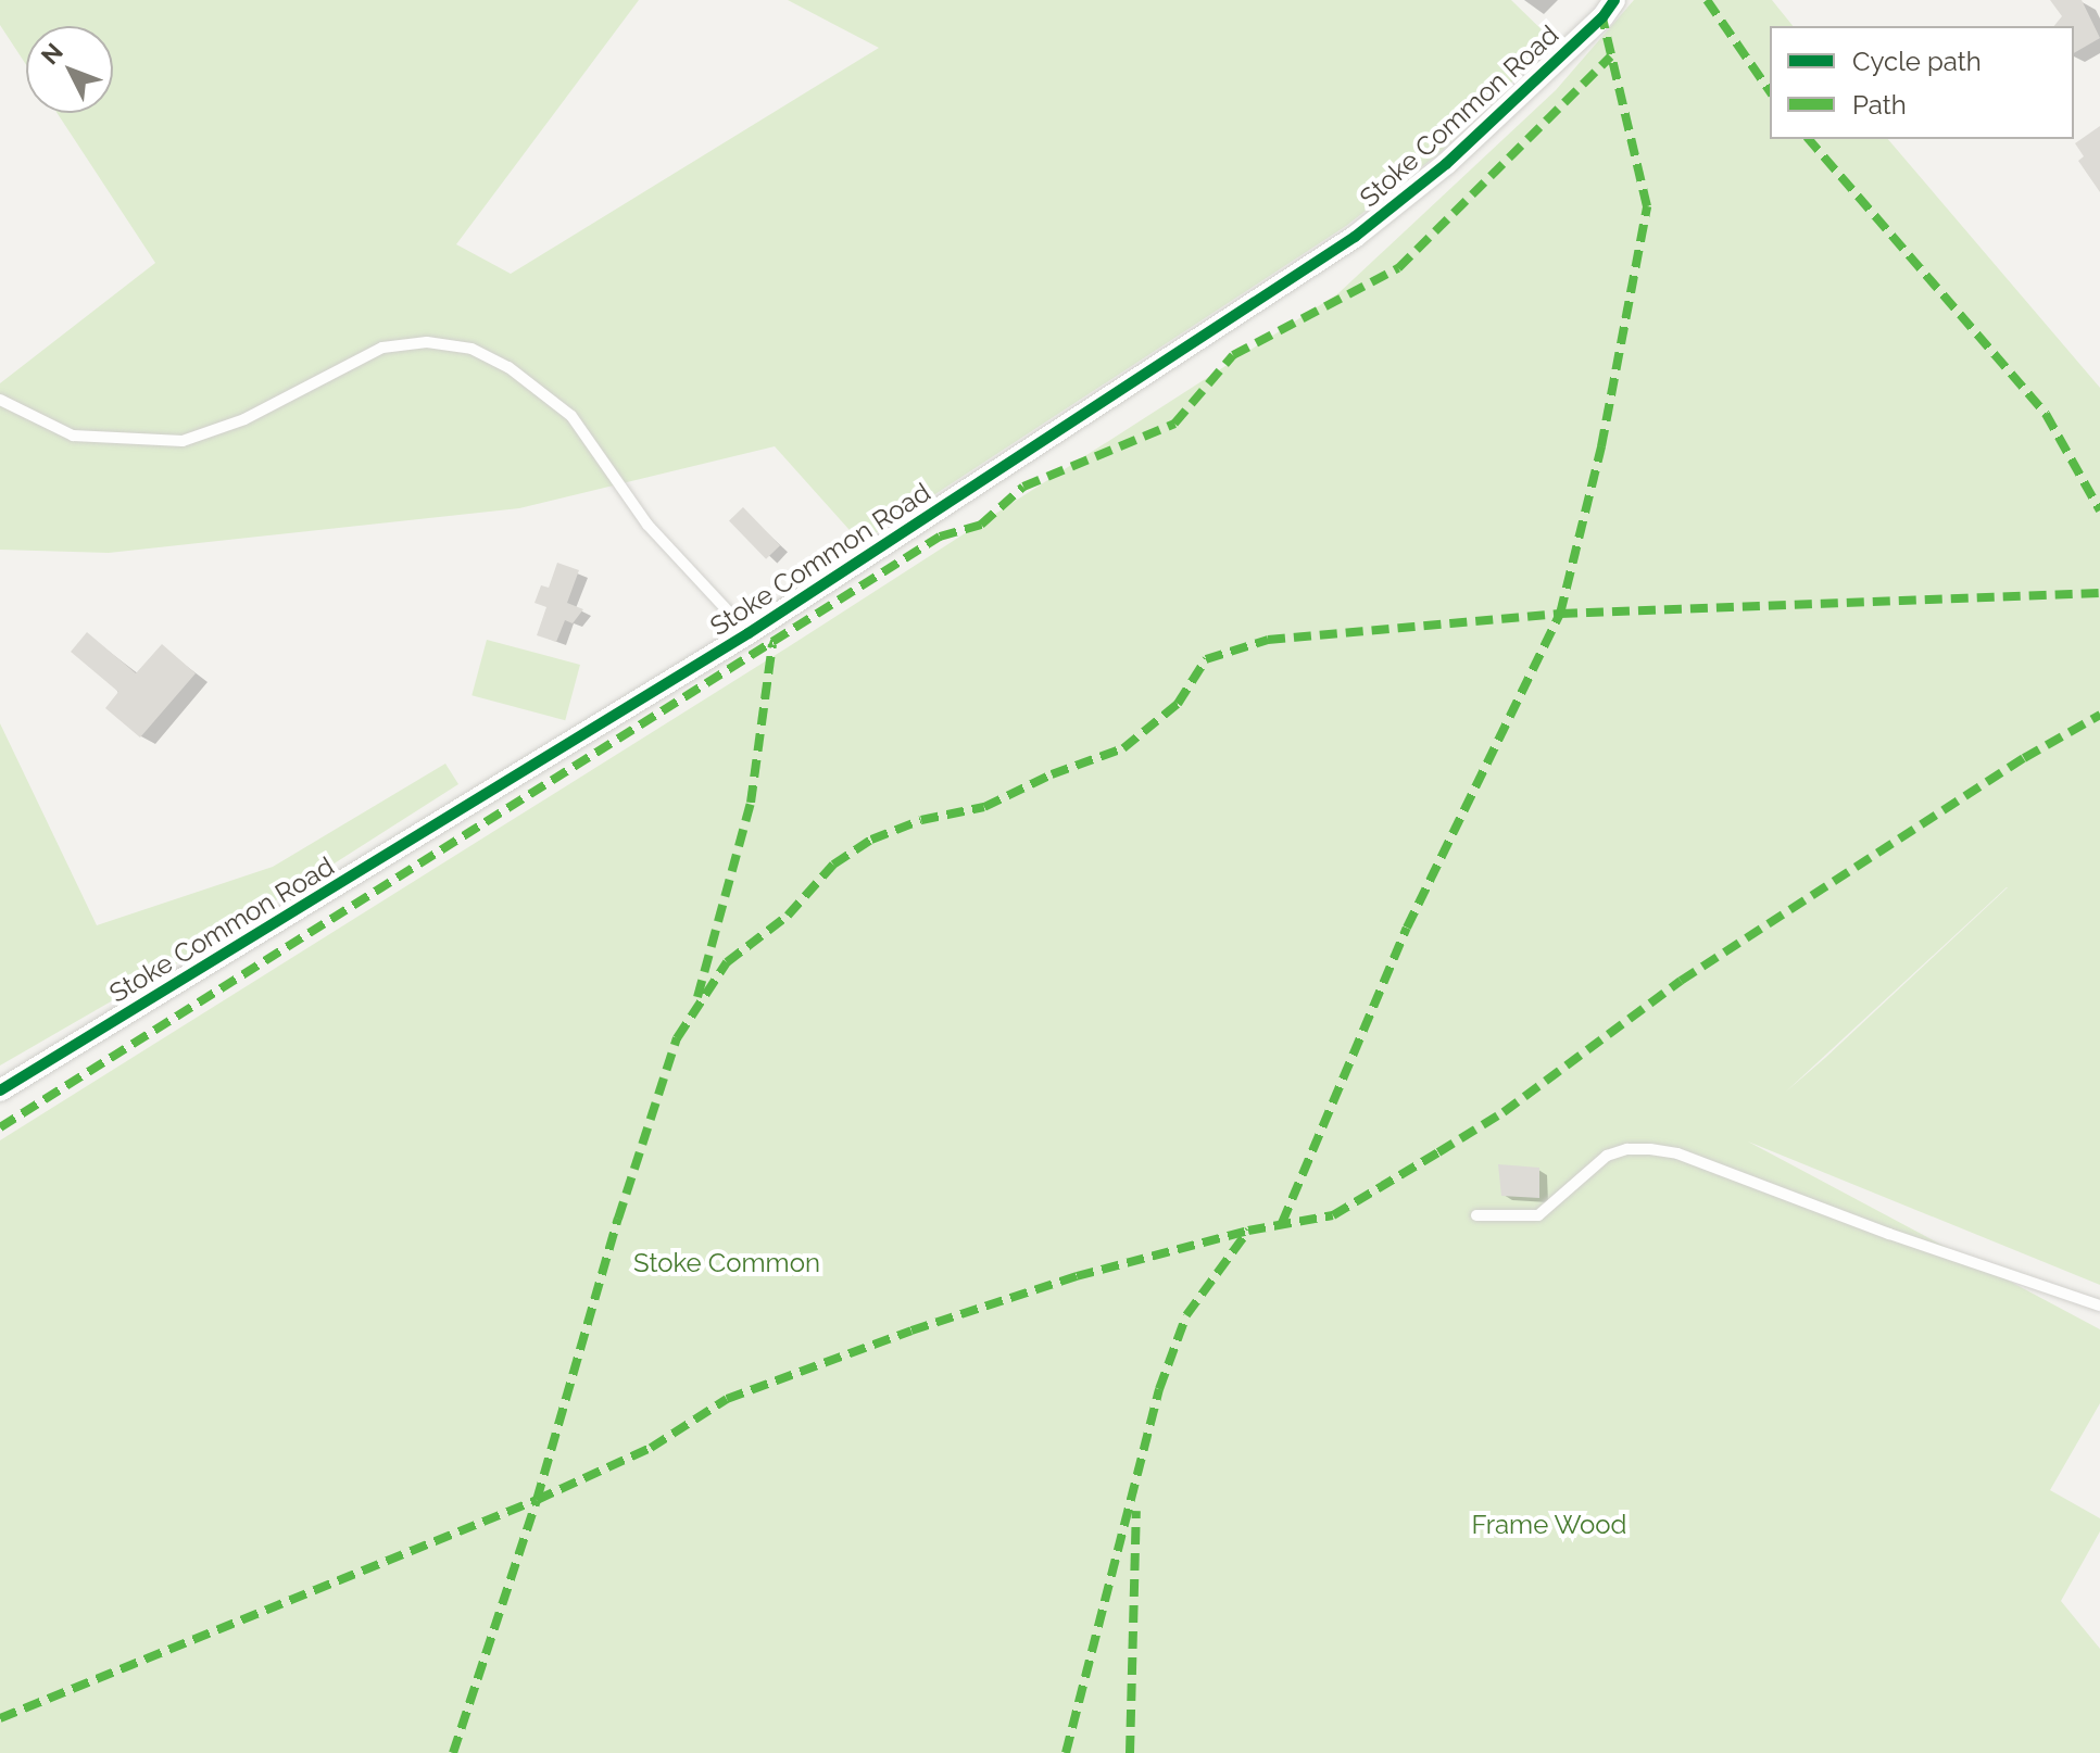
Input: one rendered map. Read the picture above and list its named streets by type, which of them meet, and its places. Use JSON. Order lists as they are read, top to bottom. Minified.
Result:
{"streets":{"street":["Stoke Common Road"]},"parks":["Stoke Common","Frame Wood"],"legend":["Cycle path","Path"],"north":"top left"}
